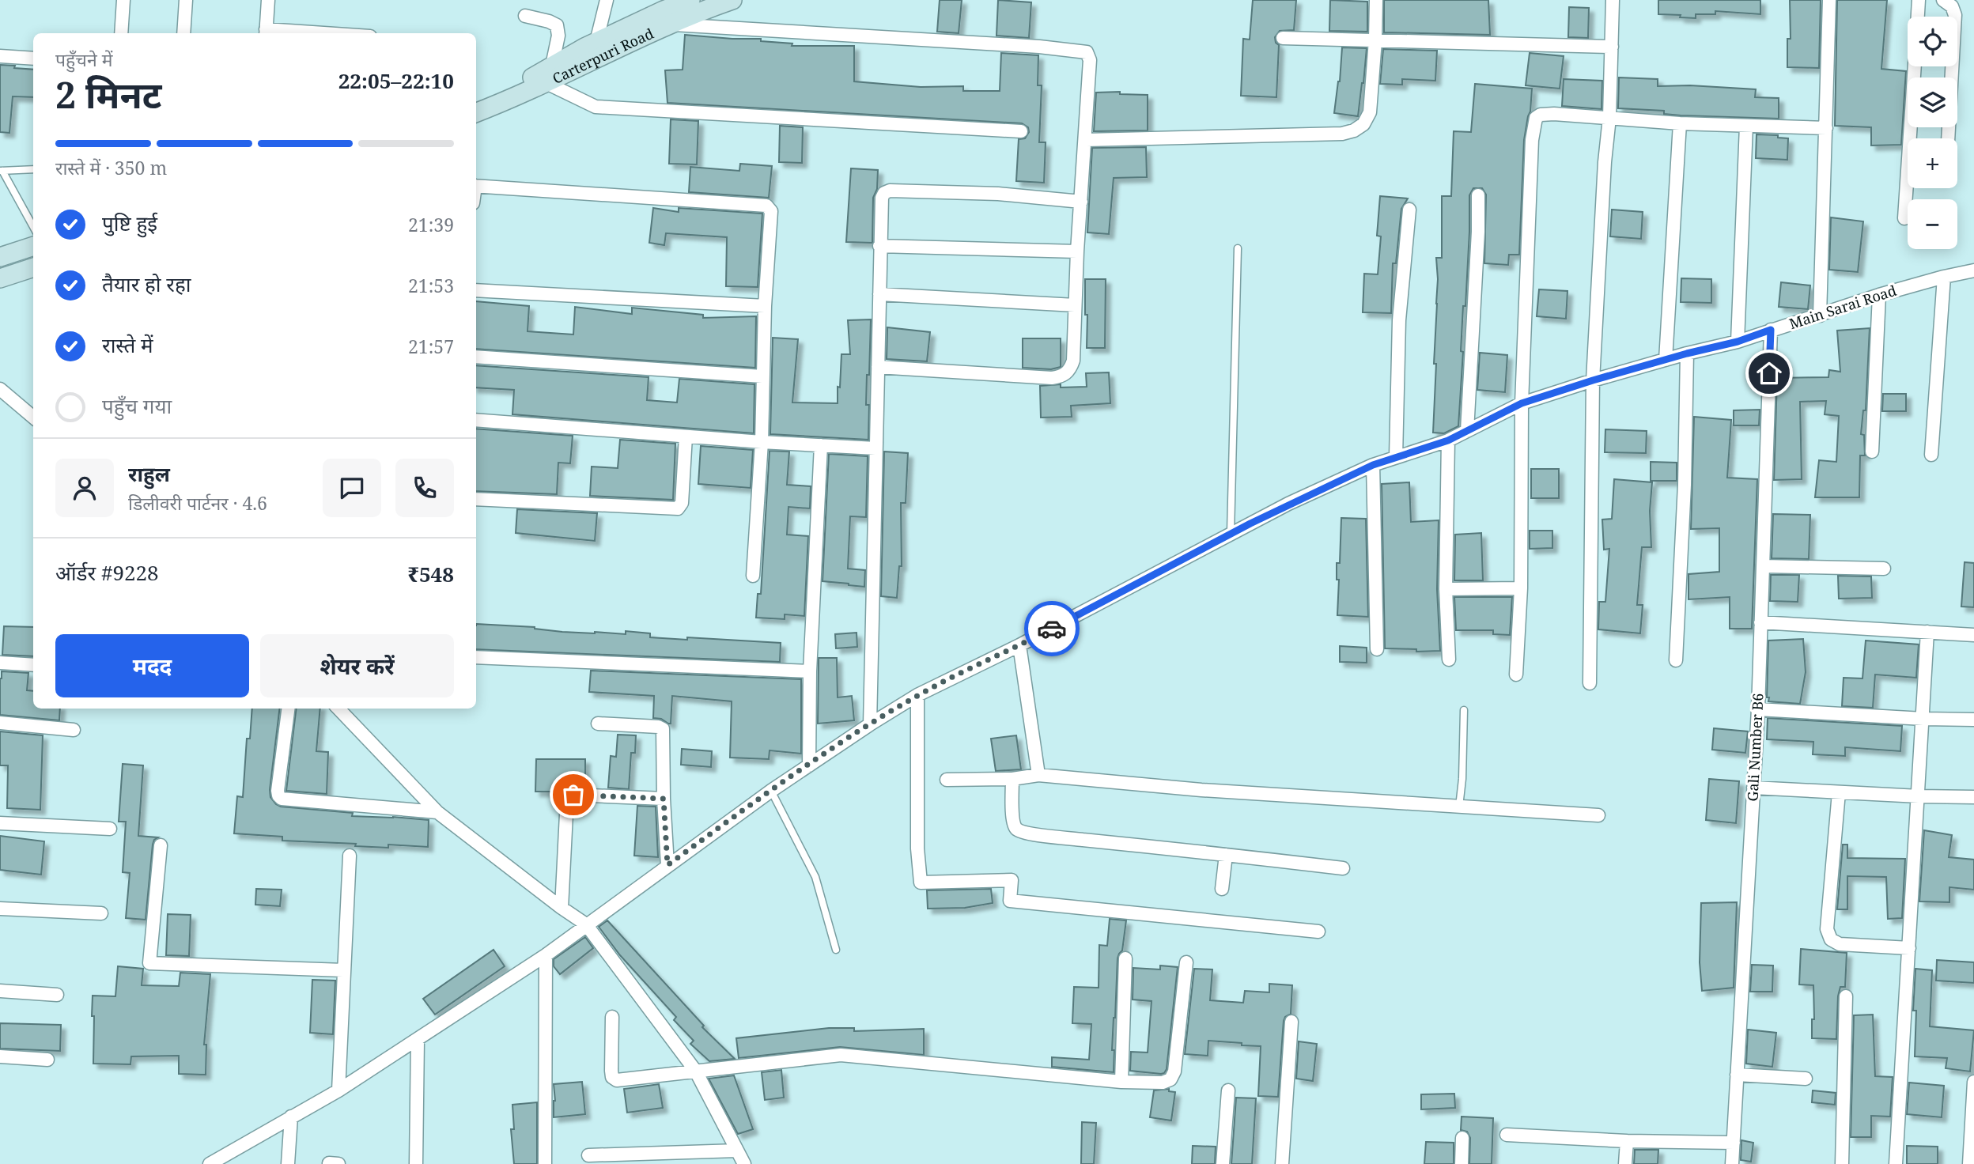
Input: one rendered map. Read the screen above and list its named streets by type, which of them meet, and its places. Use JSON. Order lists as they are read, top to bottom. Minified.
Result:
{"streets":{"main road":["Carterpuri Road"],"street":["Main Sarai Road","Gali Number B6"]},"crossings":[["Main Sarai Road","Gali Number B6"]],"page":{"map_buttons":["+","−"],"heading":["2 मिनट","पहुँचने में","22:05–22:10"],"panel":["राहुल","डिलीवरी पार्टनर · 4.6","ऑर्डर #9228","₹548"],"bar":"रास्ते में · 350 m","list":[["पुष्टि हुई","21:39"],["तैयार हो रहा","21:53"],["रास्ते में","21:57"],"पहुँच गया"],"buttons":["मदद","शेयर करें"]}}
